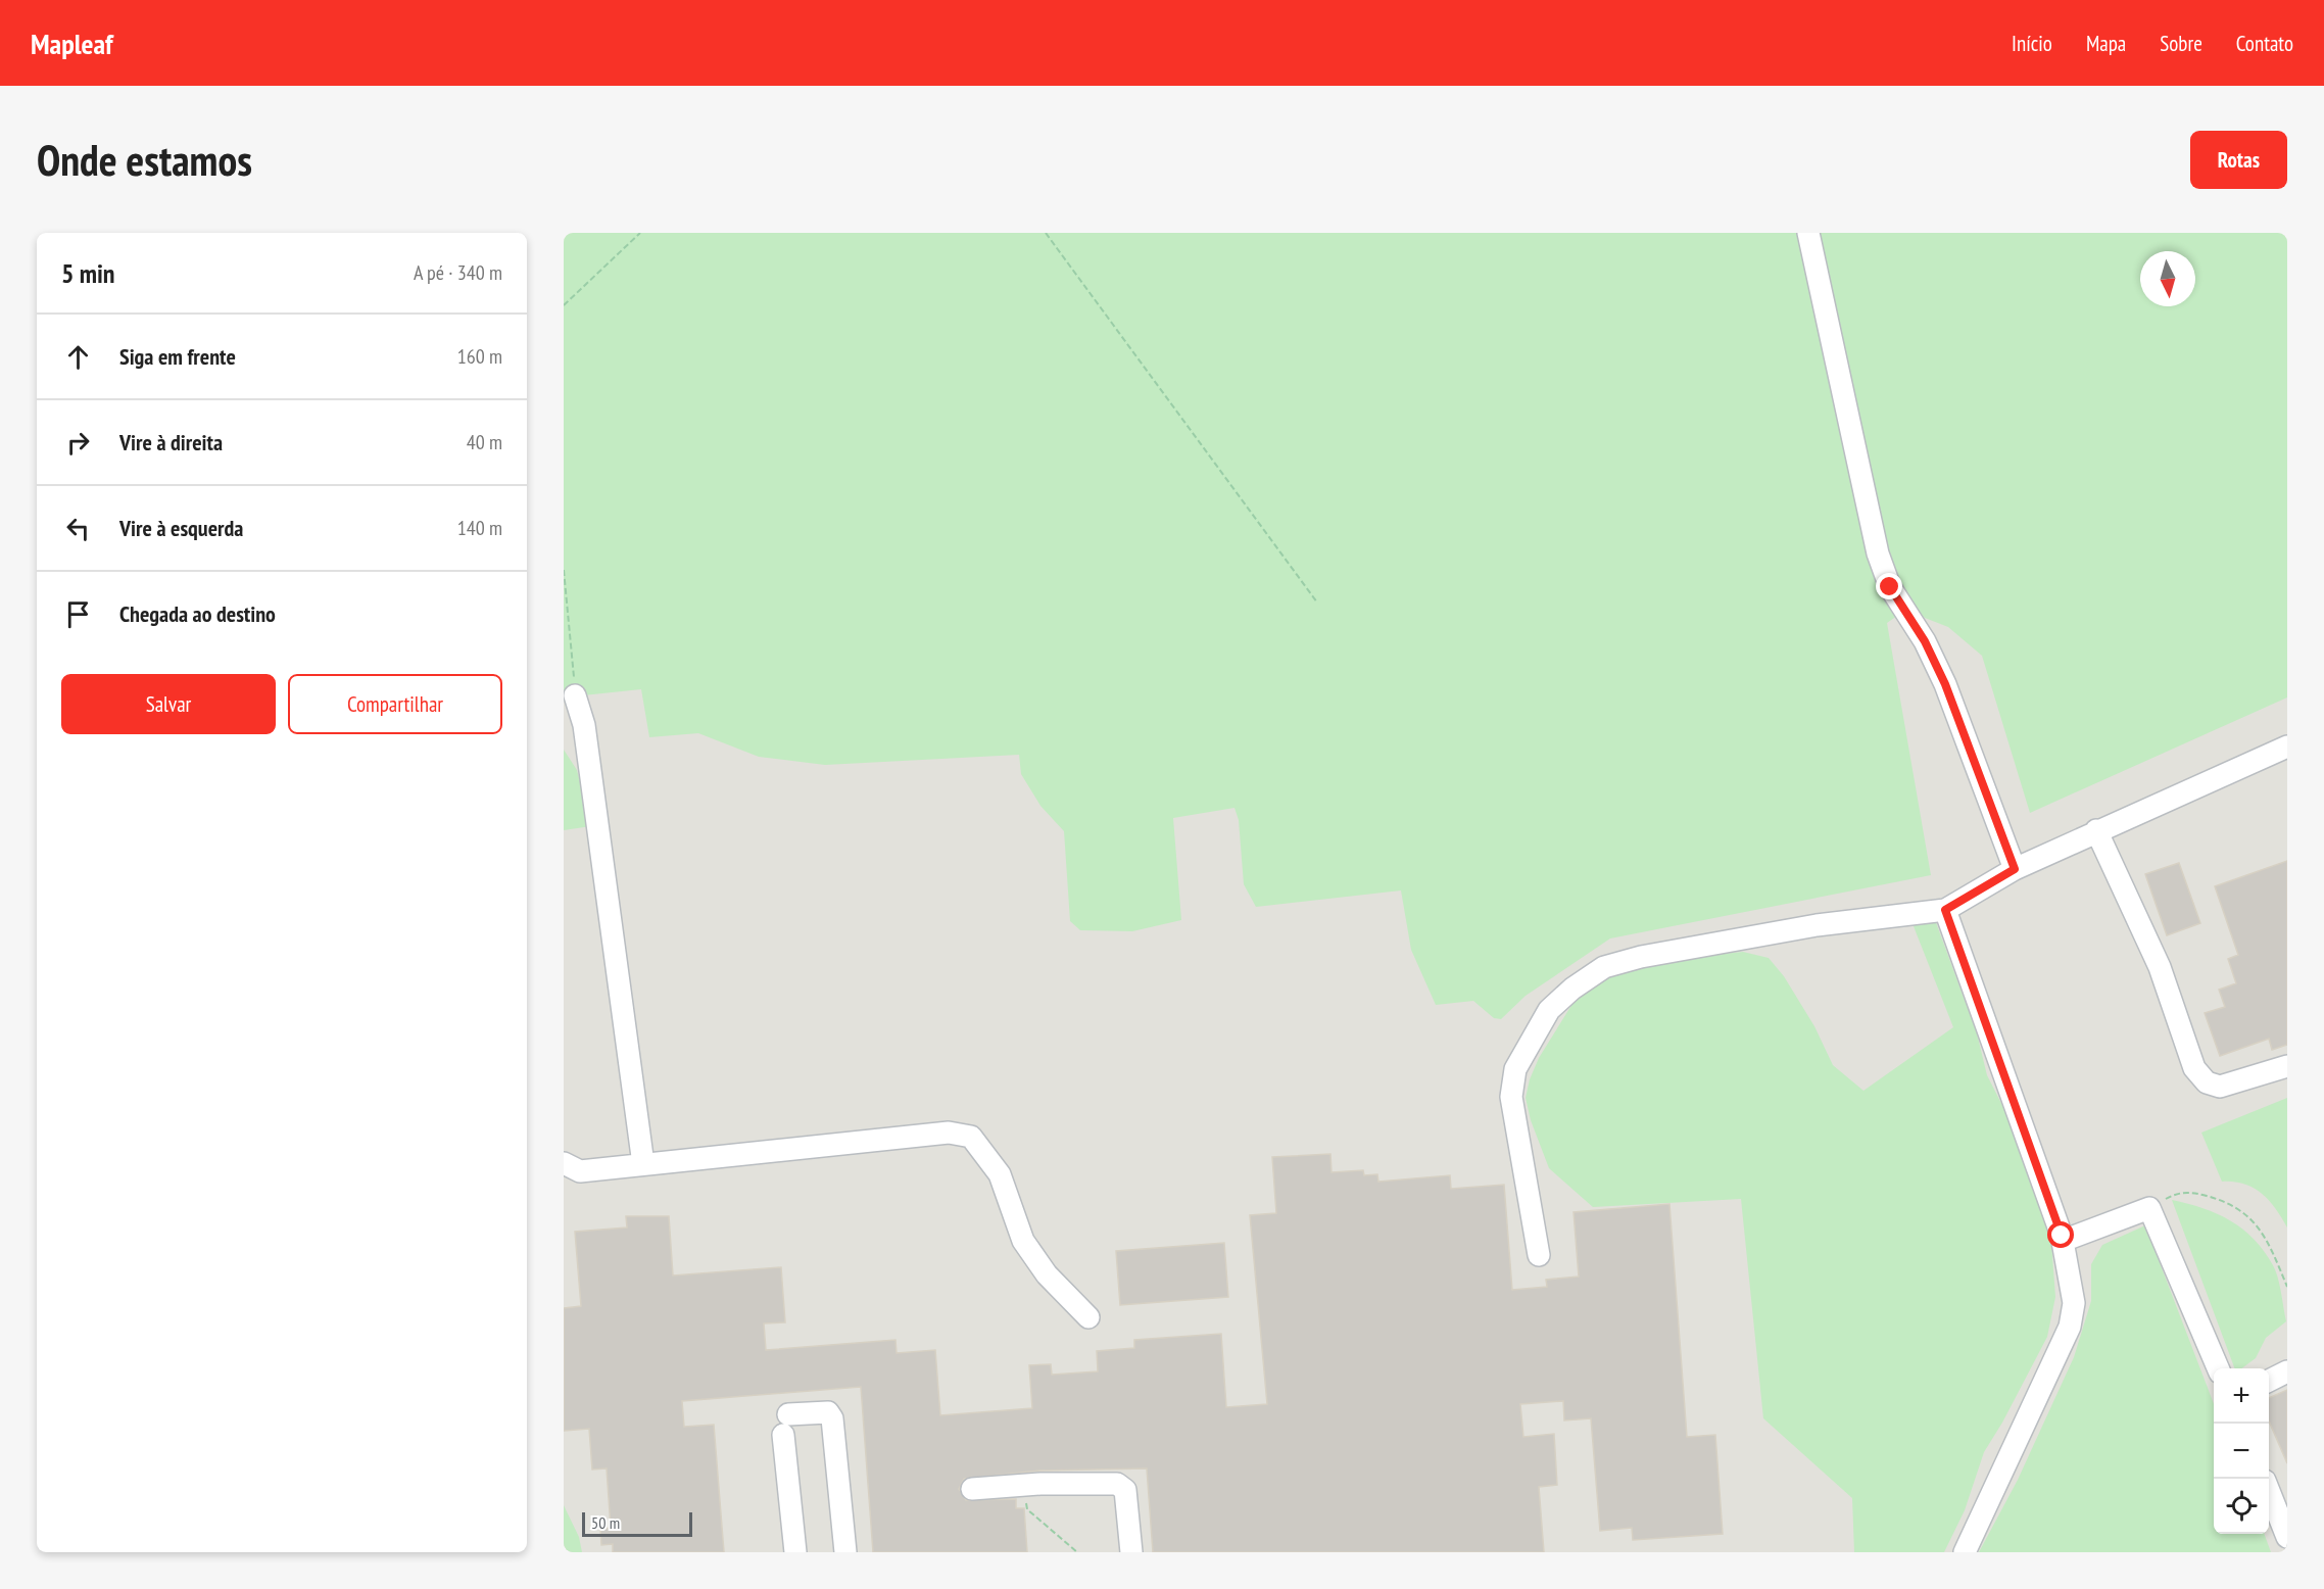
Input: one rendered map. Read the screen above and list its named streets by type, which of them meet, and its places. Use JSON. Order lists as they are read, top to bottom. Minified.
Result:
{"scale_bar":"50 m","north":"bottom","page":{"header":"Mapleaf","nav":["Início","Mapa","Sobre","Contato"],"buttons":["Rotas",["Salvar","Compartilhar"]],"title":"Onde estamos","heading":["5 min","A pé · 340 m"],"list":[["Siga em frente","160 m"],["Vire à direita","40 m"],["Vire à esquerda","140 m"],"Chegada ao destino"],"map_buttons":["+","−"],"scale":"50 m"}}
